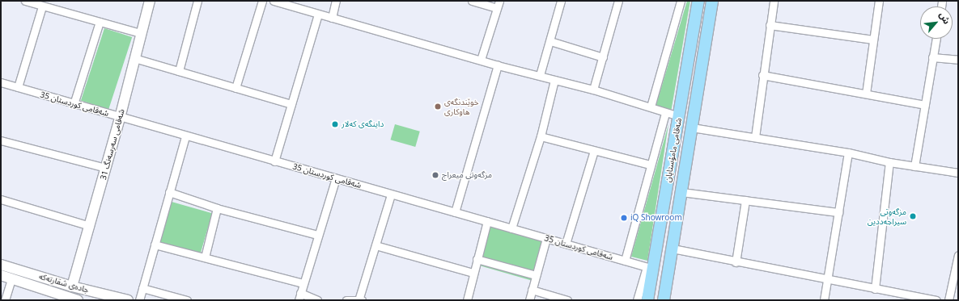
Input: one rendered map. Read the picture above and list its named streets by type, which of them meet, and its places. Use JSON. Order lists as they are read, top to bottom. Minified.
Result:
{"streets":{"main road":["شەقامی مامۆستایان"],"street":["شەقامی کوردستان 35","شەقامی سەرسەنگ 31","جادەی شقارتەکە"]},"crossings":[["شەقامی کوردستان 35","شەقامی سەرسەنگ 31"],["شەقامی کوردستان 35","شەقامی مامۆستایان"],["شەقامی سەرسەنگ 31","جادەی شقارتەکە"]],"places":["خوێندنگەی هاوکاری","داینگەی کەلار","مزگەوتی میعراج","مزگەوتی سیراجەددین","iQ Showroom"],"north":"top right"}
